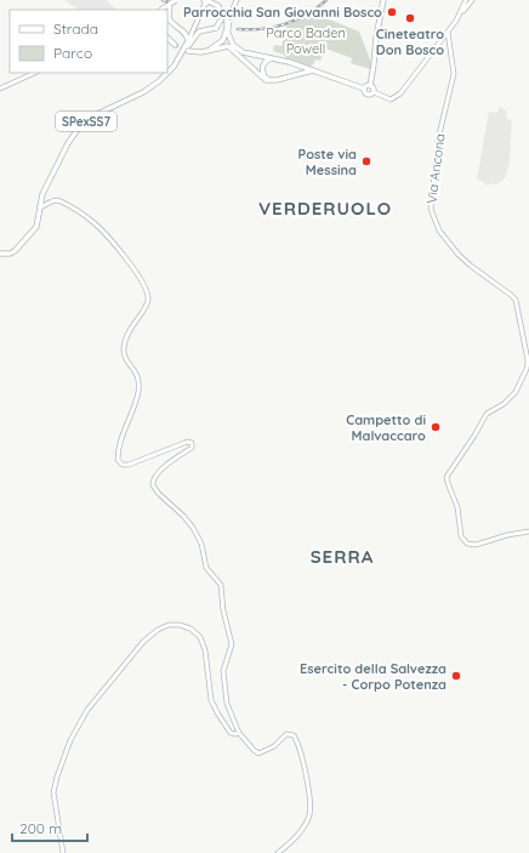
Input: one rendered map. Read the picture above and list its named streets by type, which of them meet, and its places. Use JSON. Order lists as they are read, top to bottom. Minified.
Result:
{"streets":{"main road":["SPexSS7","Via Ancona"]},"districts":["VERDERUOLO","SERRA"],"parks":["Parco Baden Powell"],"places":["Parrocchia San Giovanni Bosco","Cineteatro Don Bosco","Poste via Messina","Campetto di Malvaccaro","Esercito della Salvezza - Corpo Potenza"],"legend":["Strada","Parco"],"scale_bar":"200 m"}
